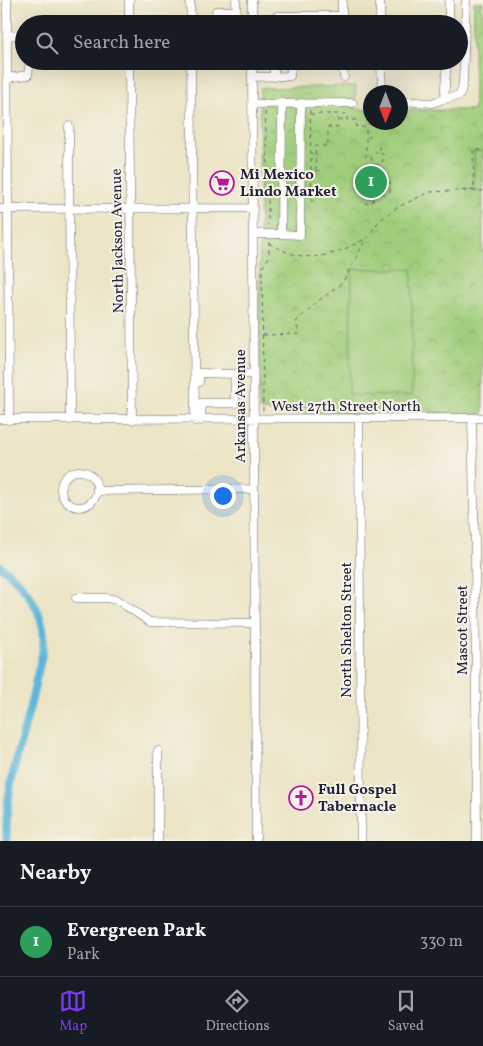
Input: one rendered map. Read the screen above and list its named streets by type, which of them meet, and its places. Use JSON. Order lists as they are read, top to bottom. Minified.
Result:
{"streets":{"street":["North Jackson Avenue","Arkansas Avenue","West 27th Street North","North Shelton Street","Mascot Street"]},"crossings":[["North Jackson Avenue","West 27th Street North"],["Arkansas Avenue","West 27th Street North"],["West 27th Street North","North Shelton Street"],["West 27th Street North","Mascot Street"]],"places":{"supermarket":["Mi Mexico Lindo Market"],"church":["Full Gospel Tabernacle"]},"north":"bottom","page":{"search":"Search here","pins":"1","heading":"Nearby","list":[{"mark":"1","name":"Evergreen Park","note":"Park","value":"330 m"}],"nav":["Map","Directions","Saved"]}}
